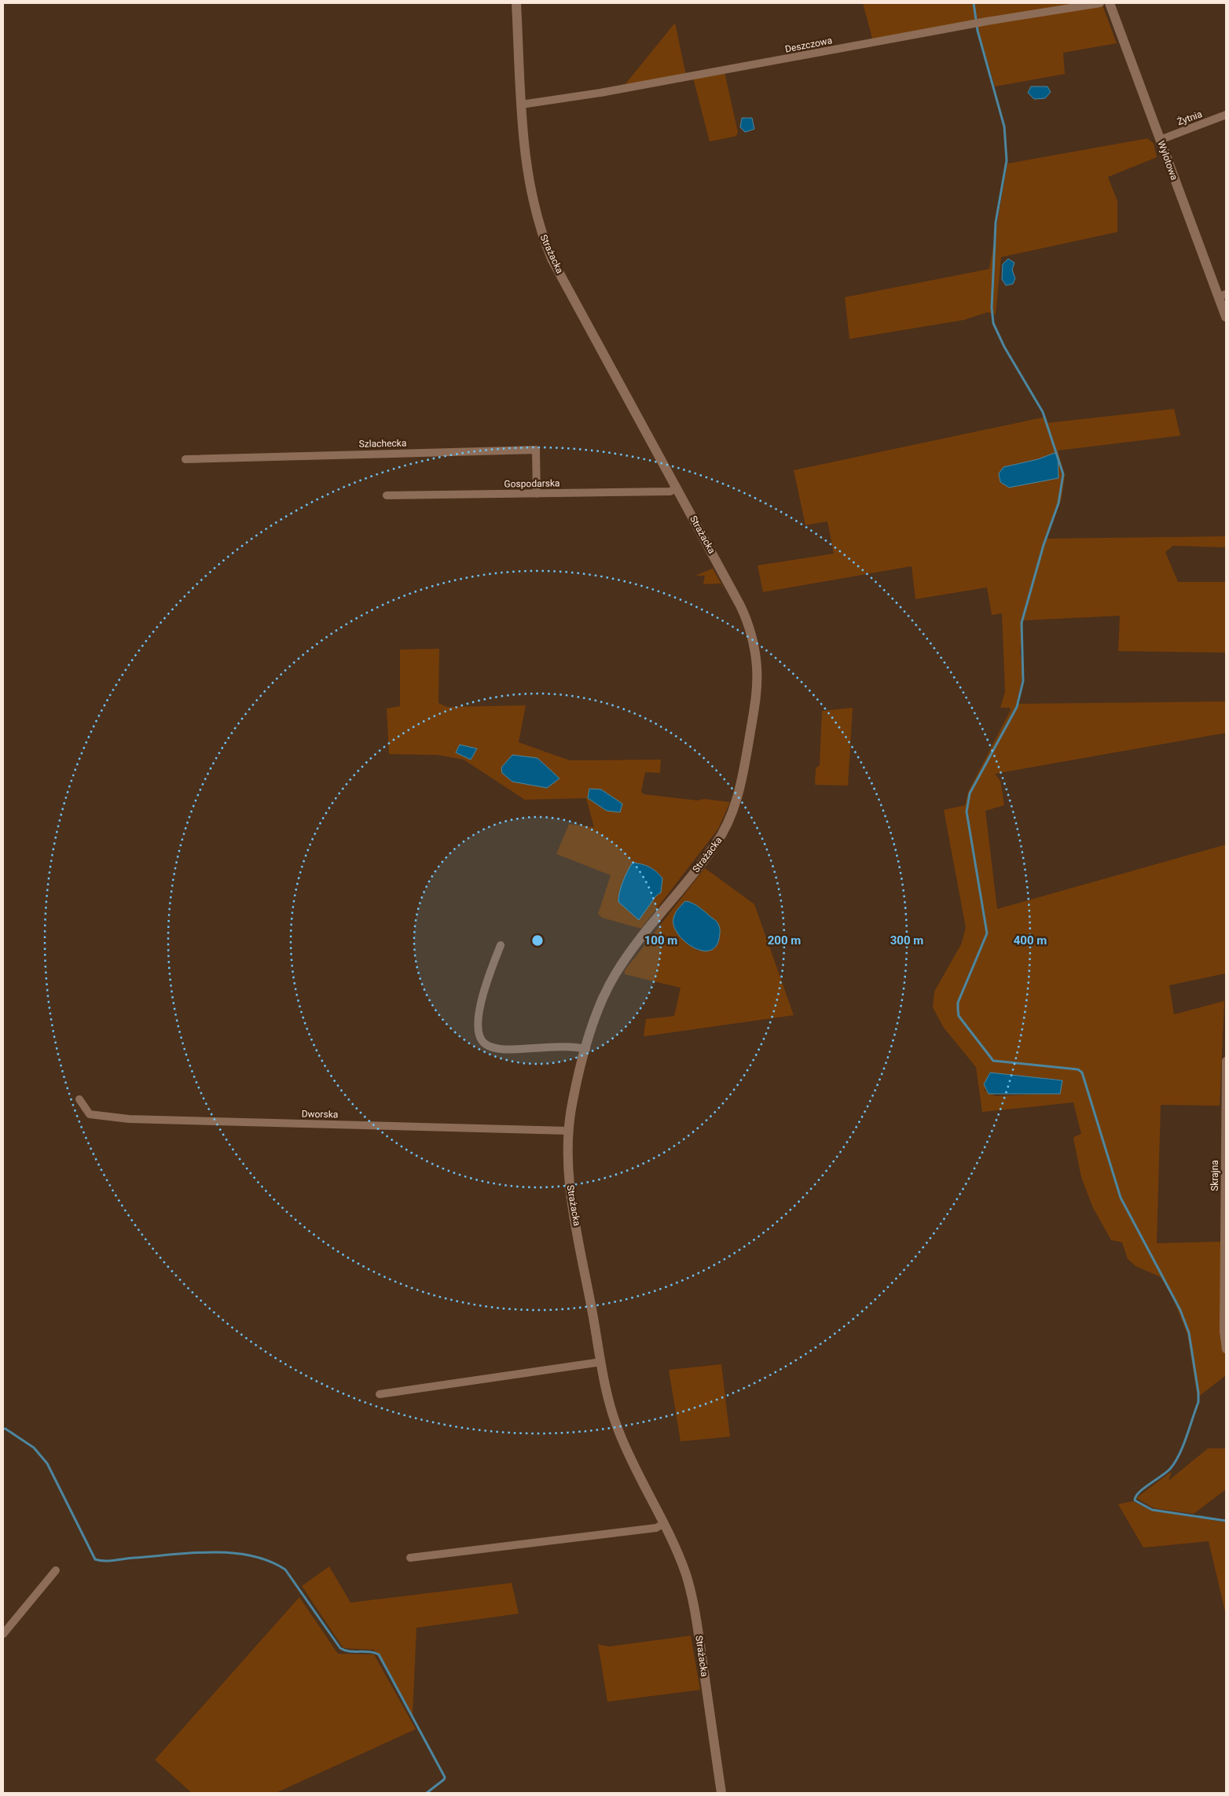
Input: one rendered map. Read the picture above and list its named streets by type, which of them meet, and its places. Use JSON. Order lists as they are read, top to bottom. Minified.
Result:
{"streets":{"street":["Deszczowa","Żytnia","Wylotowa","Strażacka","Szlachecka","Gospodarska","Dworska","Skrajna"]},"crossings":[["Deszczowa","Strażacka"],["Żytnia","Wylotowa"],["Strażacka","Gospodarska"],["Strażacka","Dworska"],["Szlachecka","Gospodarska"]],"rings":["100 m","200 m","300 m","400 m"]}
